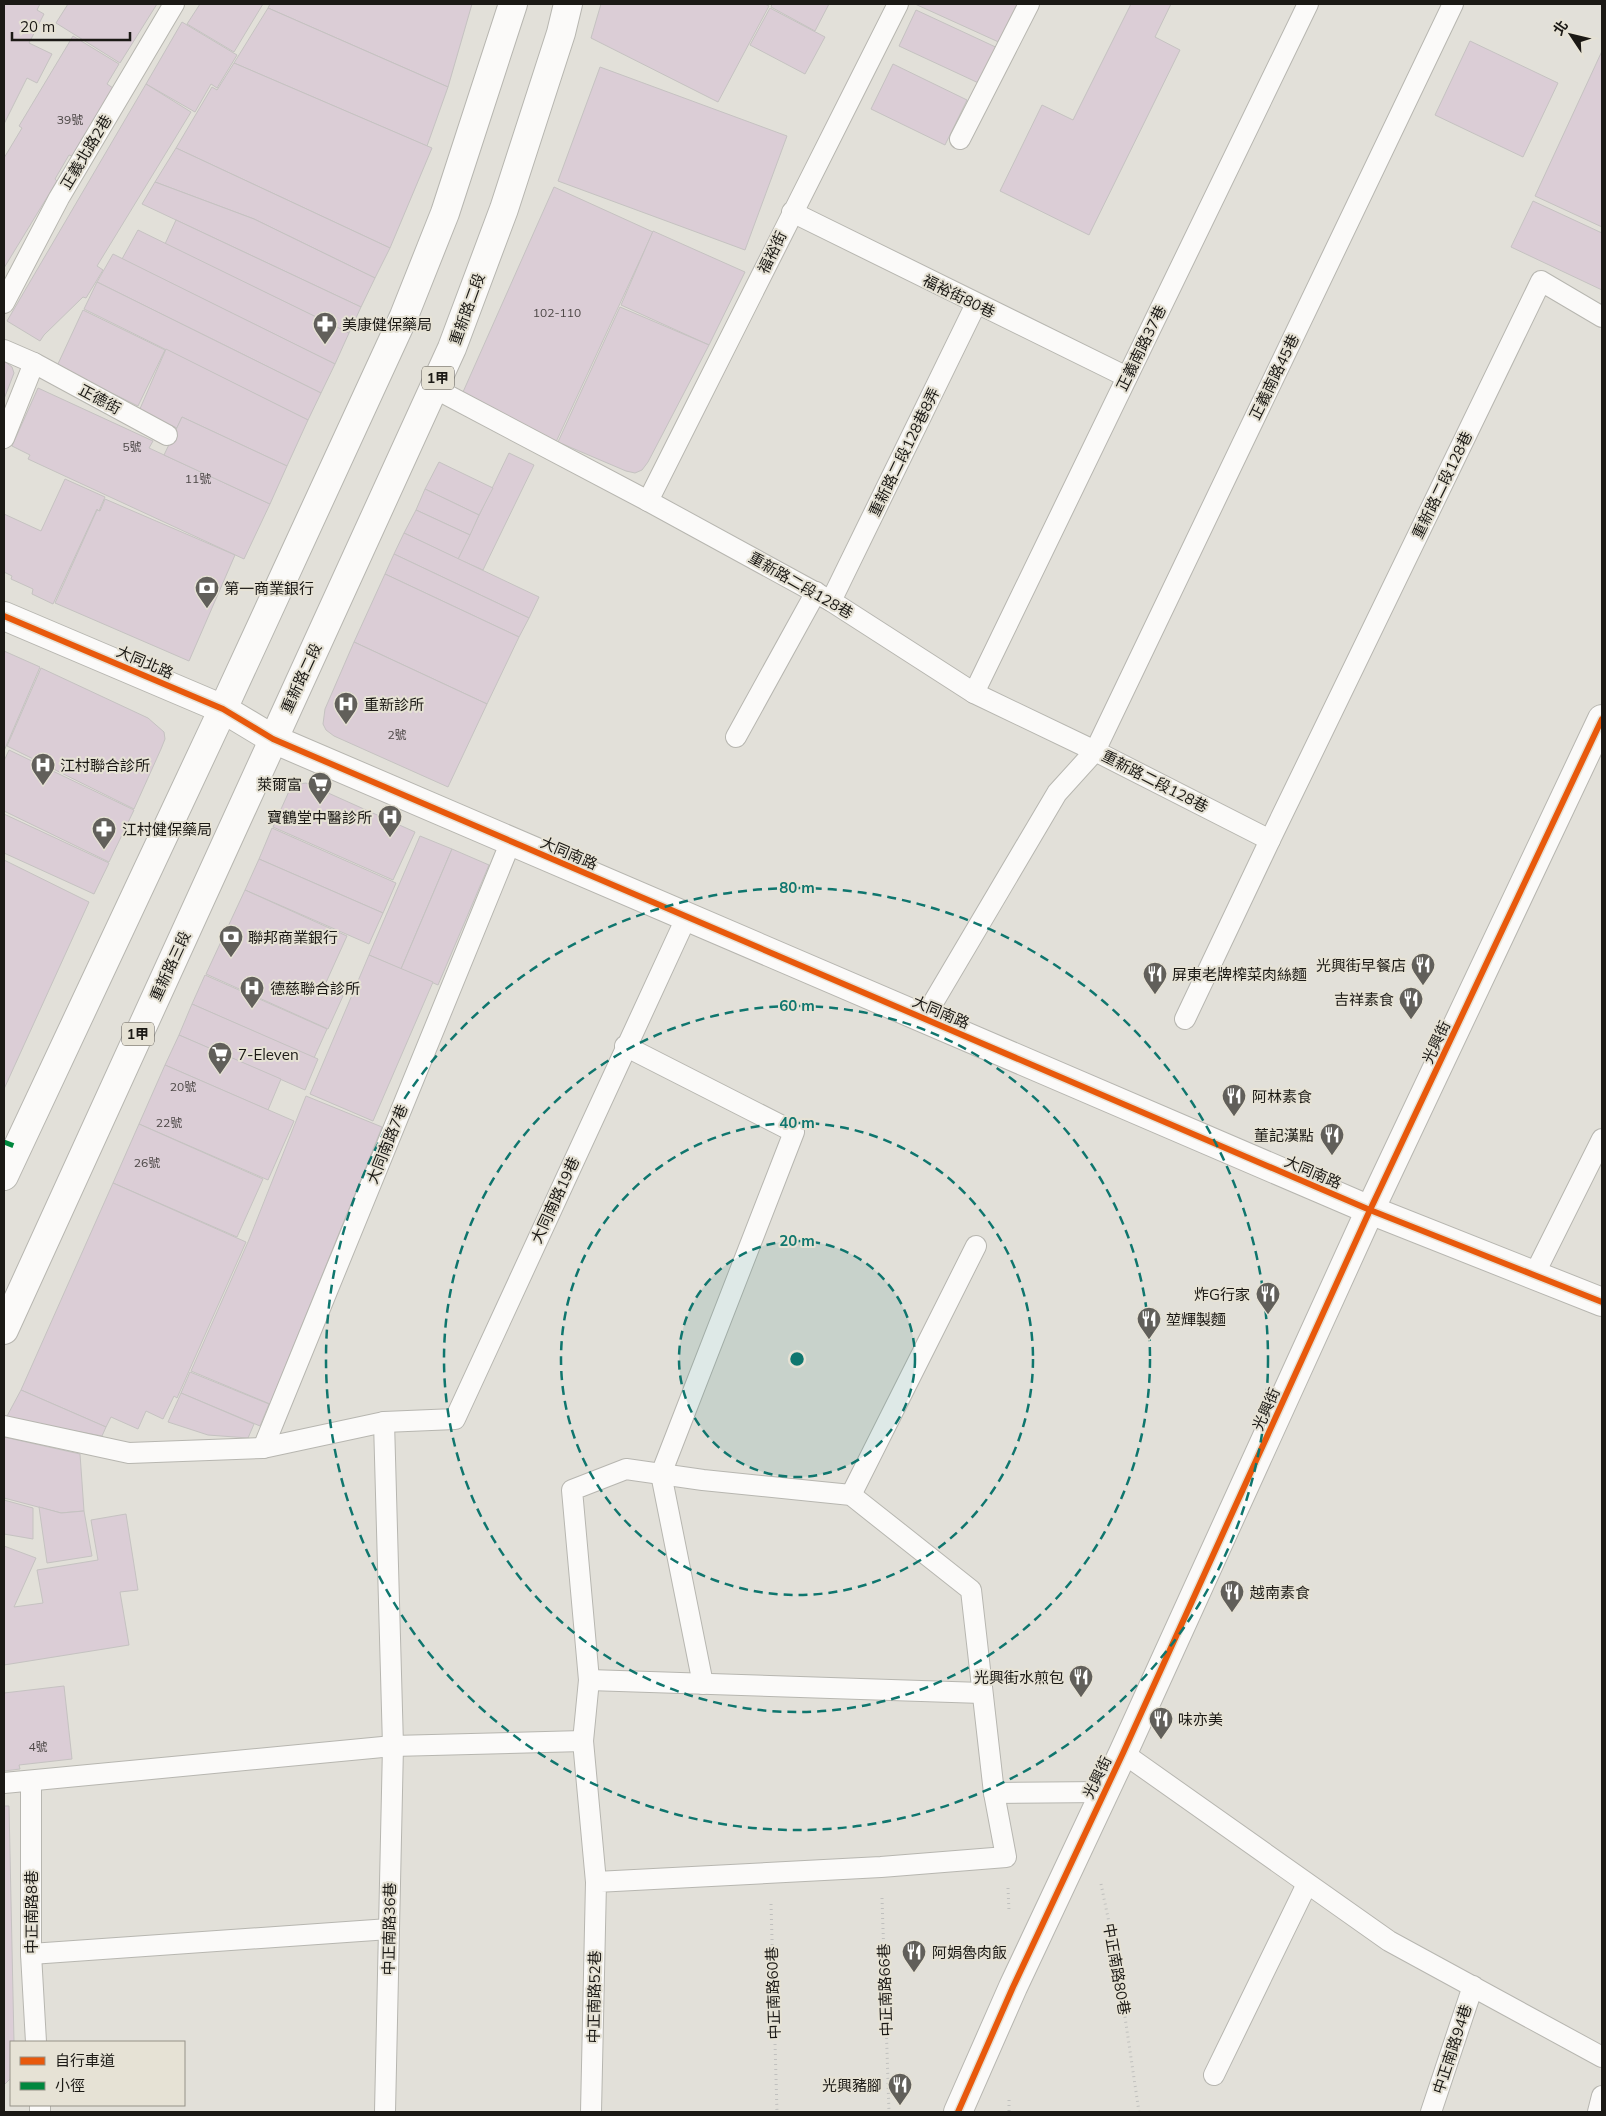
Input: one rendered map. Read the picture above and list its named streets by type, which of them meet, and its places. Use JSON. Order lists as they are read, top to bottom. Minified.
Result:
{"streets":{"street":["重新路二段","1甲","大同北路","大同南路","重新路三段","光興街"],"lane":["正義北路2巷","福裕街","福裕街80巷","正義南路37巷","正義南路45巷","正德街","重新路二段128巷8弄","重新路二段128巷","大同南路7巷","大同南路19巷","中正南路8巷","中正南路36巷","中正南路52巷","中正南路94巷"],"path":["中正南路80巷","中正南路66巷","中正南路60巷"]},"crossings":[["福裕街","福裕街80巷"],["福裕街","重新路二段128巷"],["福裕街80巷","正義南路37巷"],["福裕街80巷","重新路二段128巷8弄"],["重新路二段","重新路二段128巷"],["重新路二段","大同北路"],["重新路二段","大同南路"],["重新路二段","重新路三段"],["正義南路37巷","重新路二段128巷"],["正義南路45巷","重新路二段128巷"],["正義南路45巷","大同南路"],["重新路二段128巷8弄","重新路二段128巷"],["大同北路","大同南路"],["大同北路","重新路三段"],["大同南路","重新路三段"],["大同南路","光興街"],["大同南路","大同南路7巷"],["大同南路","大同南路19巷"],["大同南路19巷","中正南路36巷"]],"places":{"pharmacy":["美康健保藥局","江村健保藥局"],"bank":["第一商業銀行","聯邦商業銀行"],"hospital":["重新診所","江村聯合診所","寶鶴堂中醫診所","德慈聯合診所"],"supermarket":["萊爾富","7-Eleven"],"restaurant":["光興街早餐店","屏東老牌榨菜肉絲麵","吉祥素食","阿林素食","董記漢點","炸G行家","堃輝製麵","越南素食","光興街水煎包","味亦美","阿娟魯肉飯","光興豬腳"]},"house_numbers":["39號","102-110","5號","11號","2號","20號","22號","26號","4號"],"legend":["自行車道","小徑"],"scale_bar":"20 m","north":"top left","rings":["80 m","60 m","40 m","20 m"]}
